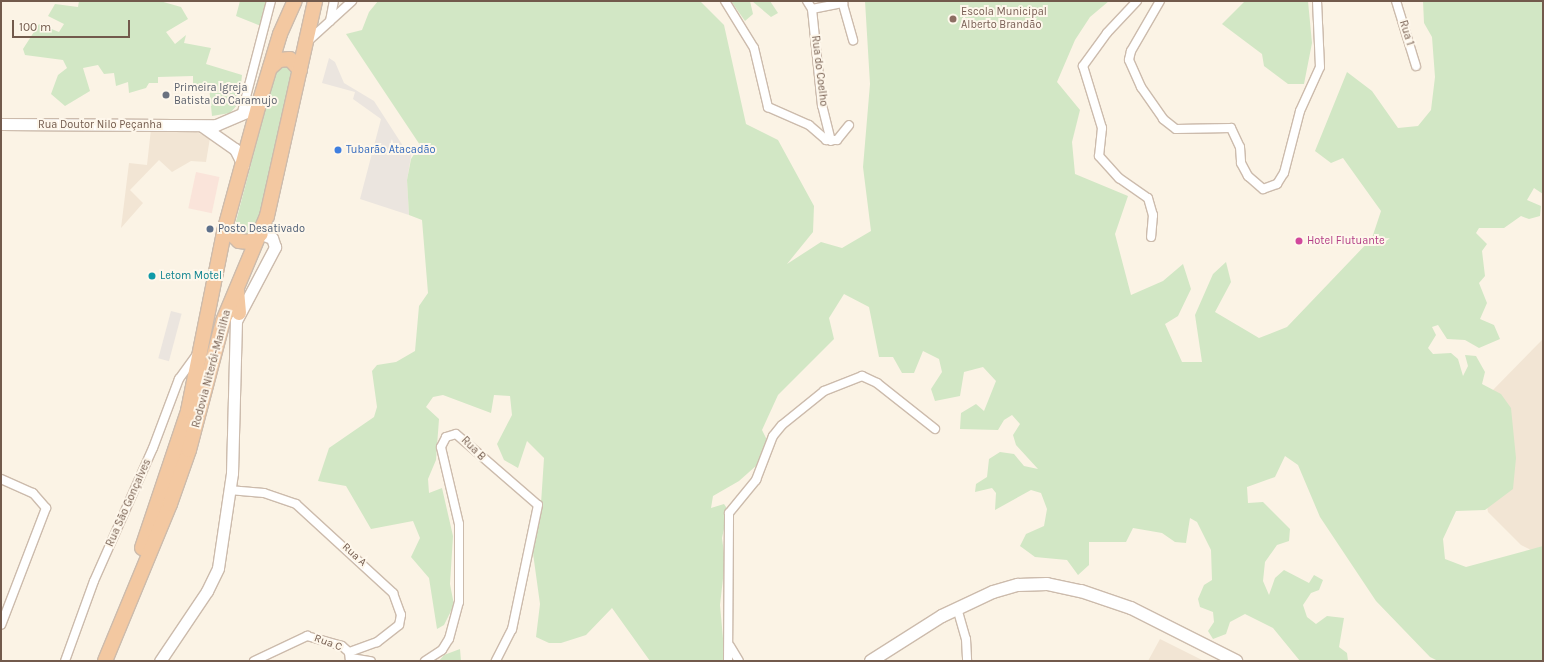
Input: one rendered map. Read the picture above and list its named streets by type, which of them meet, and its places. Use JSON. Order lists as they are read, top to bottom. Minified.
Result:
{"streets":{"highway":["Rodovia Niterói-Manilha"],"street":["Rua 1","Rua do Coelho","Rua Doutor Nilo Peçanha","Rua B","Rua São Gonçalves","Rua A","Rua C"]},"crossings":[["Rua Doutor Nilo Peçanha","Rodovia Niterói-Manilha"],["Rodovia Niterói-Manilha","Rua São Gonçalves"],["Rua A","Rua C"]],"places":["Escola Municipal Alberto Brandão","Primeira Igreja Batista do Caramujo","Tubarão Atacadão","Posto Desativado","Hotel Flutuante","Letom Motel"],"scale_bar":"100 m"}
